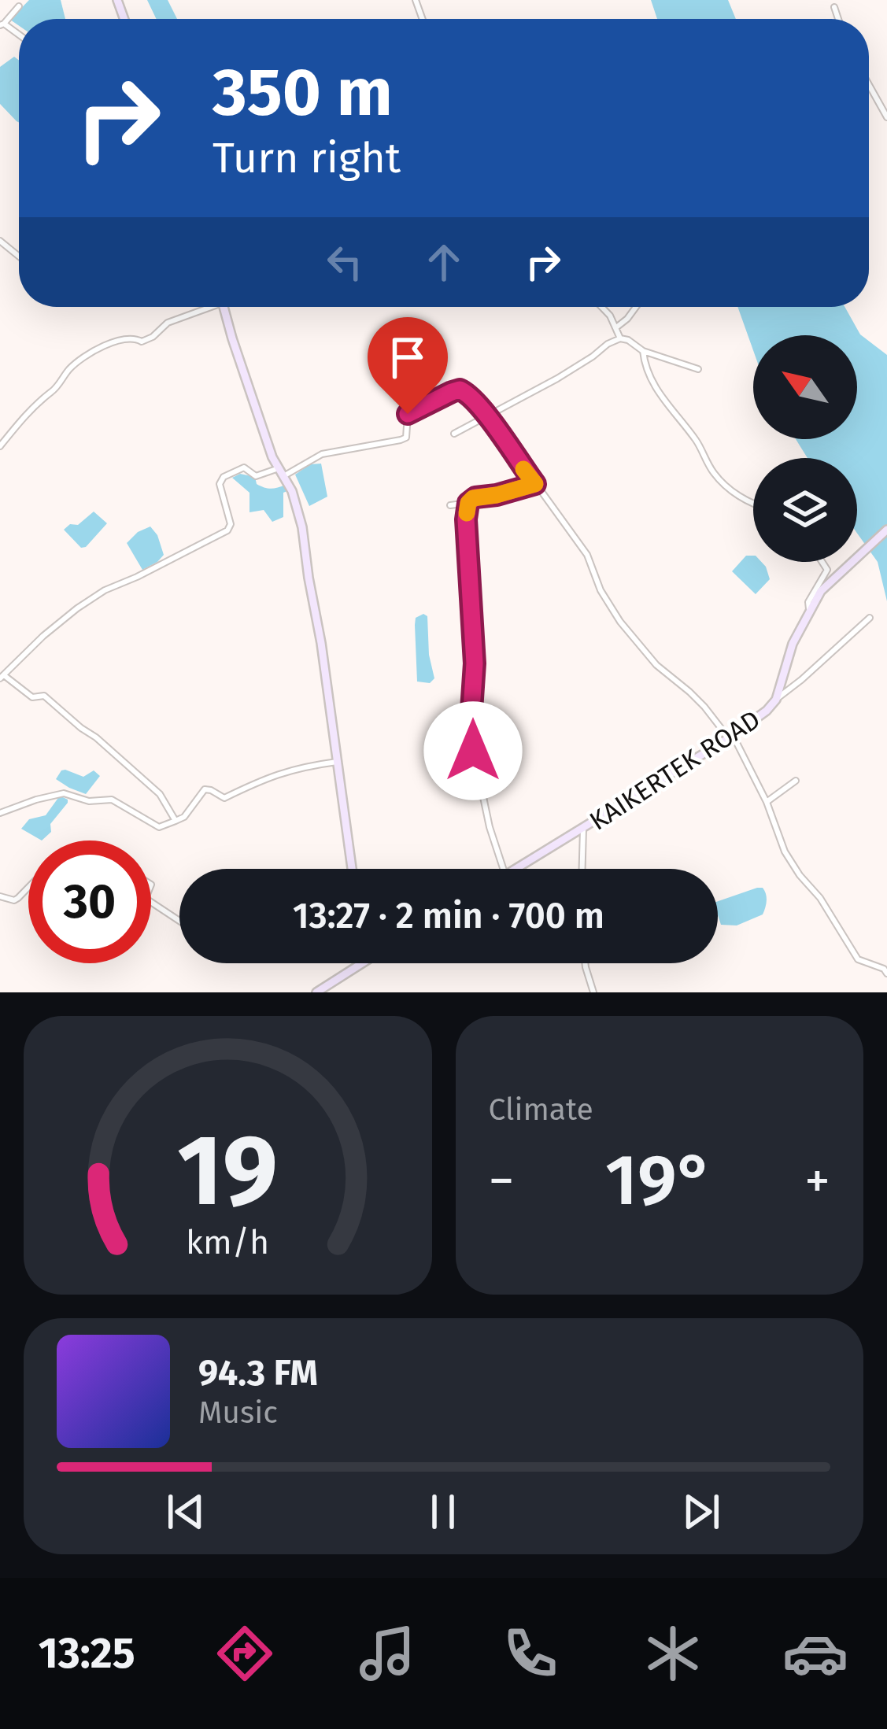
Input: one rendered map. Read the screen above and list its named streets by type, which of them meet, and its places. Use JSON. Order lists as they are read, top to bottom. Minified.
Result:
{"streets":{"main road":["KAIKERTEK ROAD"]},"north":"top left","page":{"turn":["350 m","Turn right"],"limit":"30","trip":"13:27 · 2 min · 700 m","tile":"Climate","heat":["−","19°","+"],"song":["94.3 FM","Music"],"tabs":"13:25","gauge":["19","km/h"]}}
